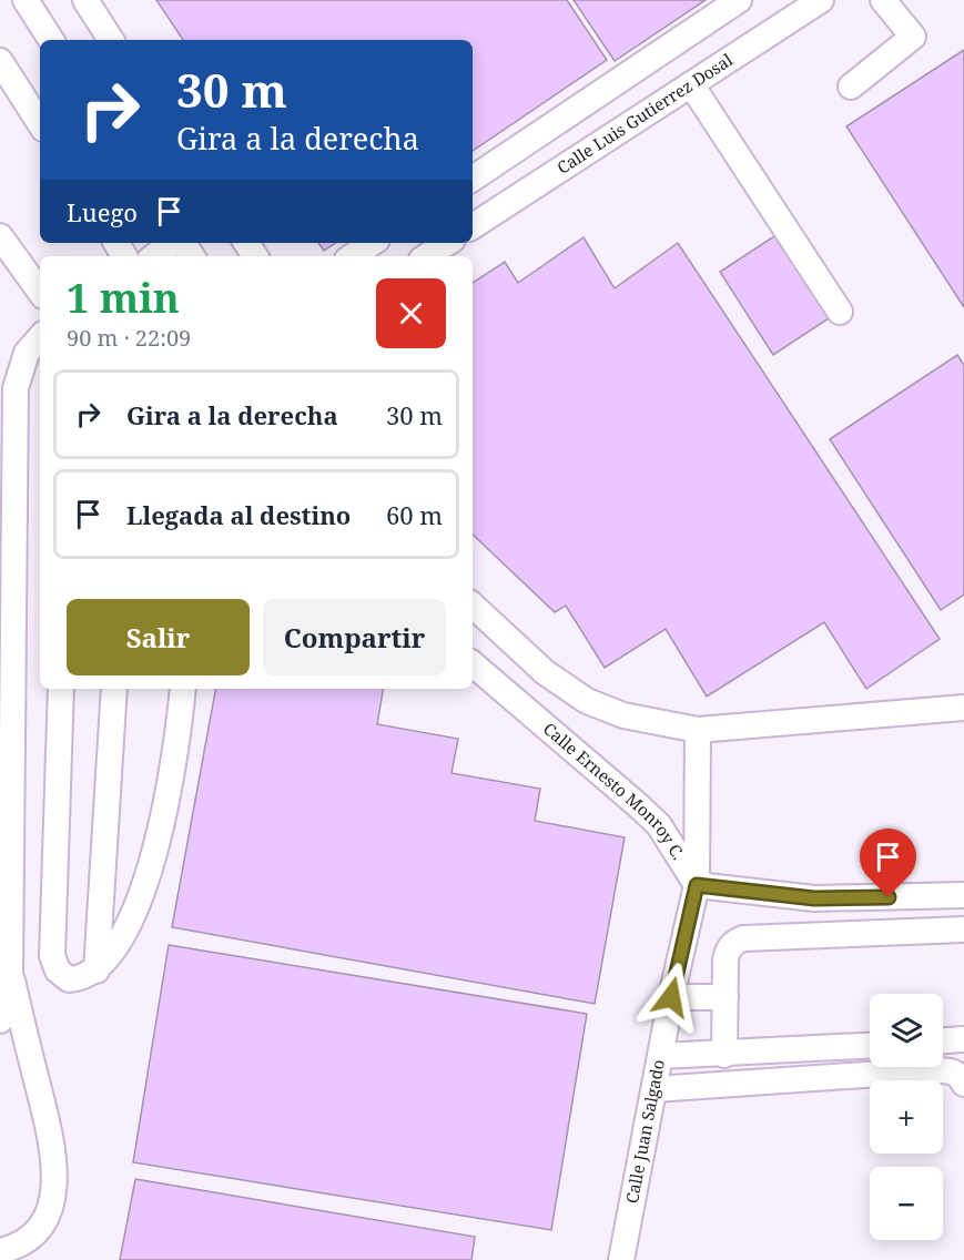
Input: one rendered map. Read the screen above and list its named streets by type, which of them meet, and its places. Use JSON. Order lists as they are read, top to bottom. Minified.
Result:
{"streets":{"street":["Calle Luis Gutierrez Dosal","Calle Ernesto Monroy C.","Calle Juan Salgado"]},"crossings":[["Calle Ernesto Monroy C.","Calle Juan Salgado"]],"page":{"turn":["30 m","Gira a la derecha"],"then":"Luego","heading":["1 min","90 m · 22:09"],"list":[{"name":"Gira a la derecha","value":"30 m"},{"name":"Llegada al destino","value":"60 m"}],"buttons":["Salir","Compartir"],"map_buttons":["+","−"]}}
